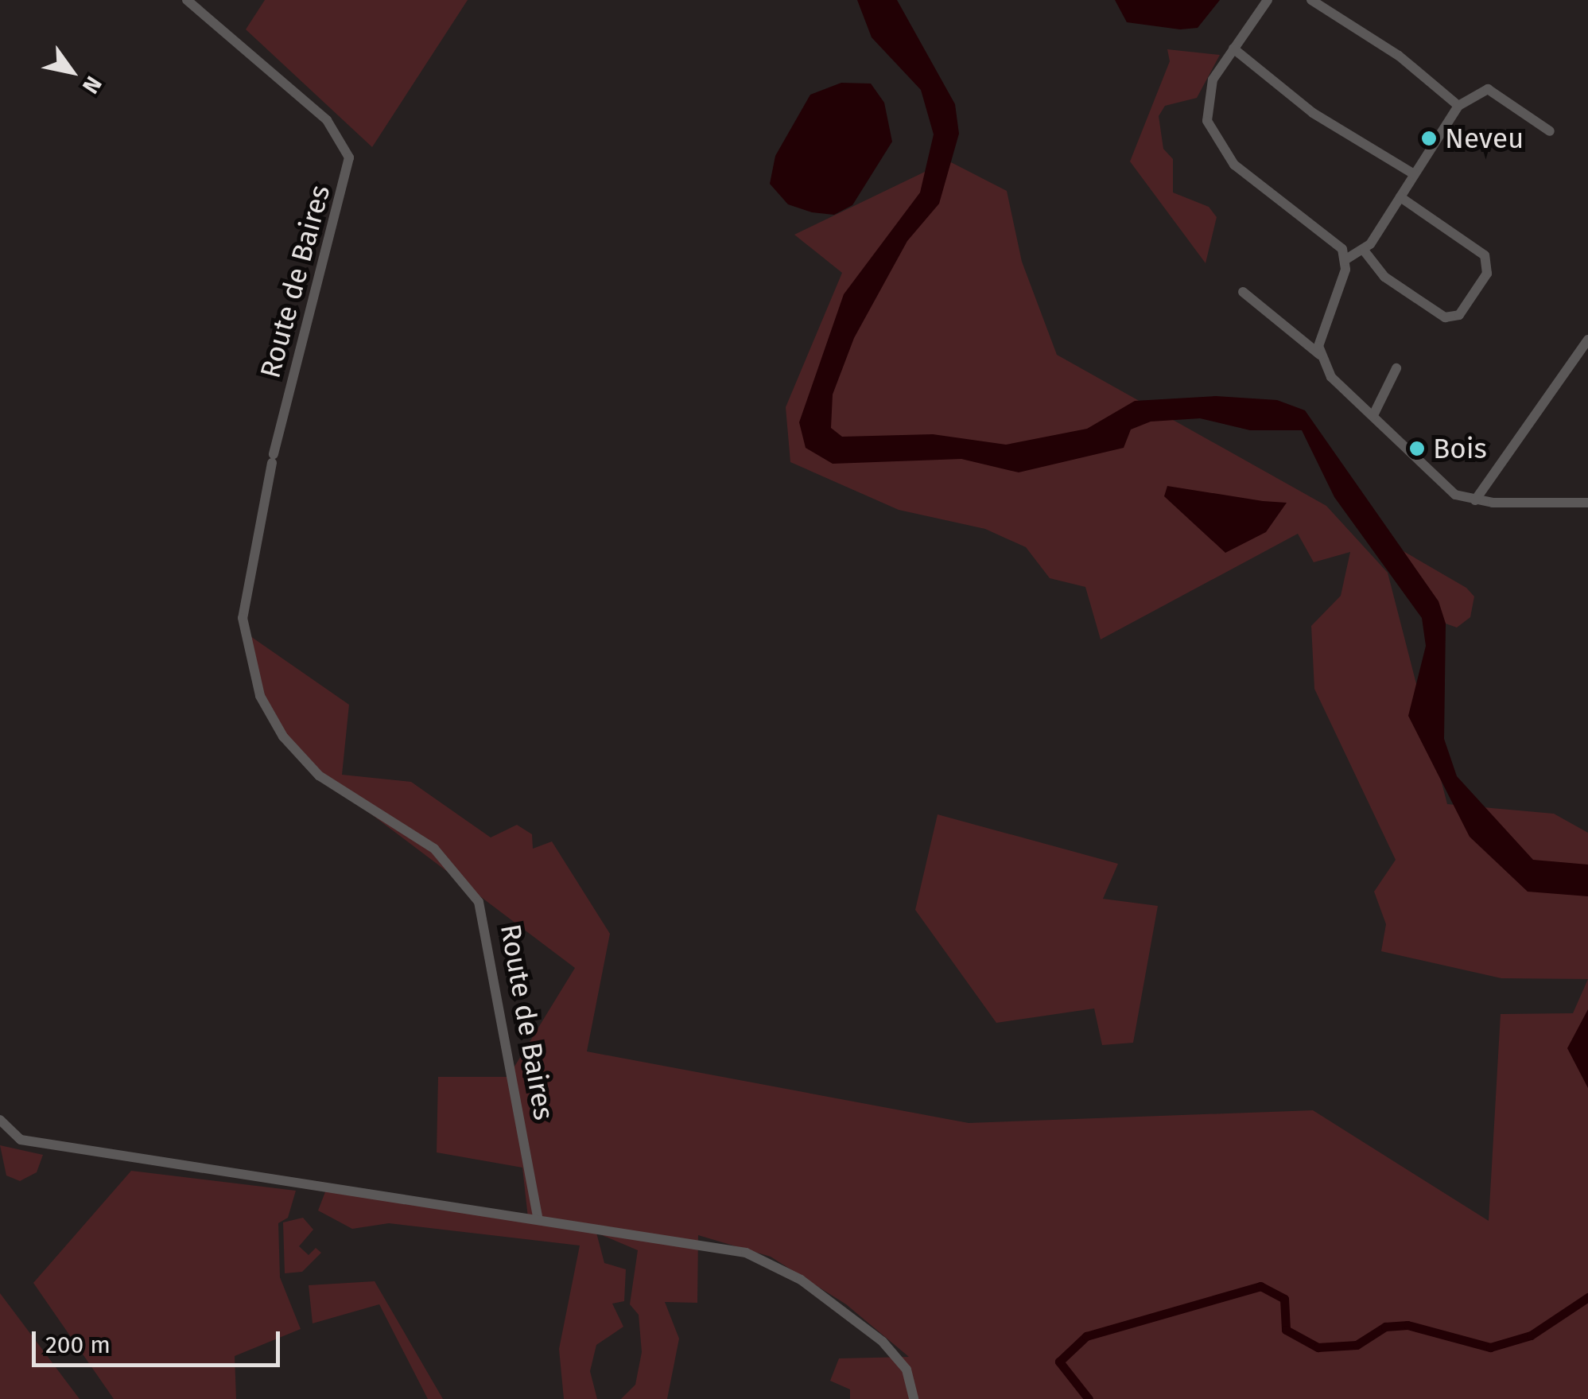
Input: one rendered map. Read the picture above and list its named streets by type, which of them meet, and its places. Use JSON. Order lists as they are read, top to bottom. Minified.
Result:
{"streets":{"street":["Route de Baires"]},"places":["Neveu","Bois"],"scale_bar":"200 m","north":"bottom right"}
